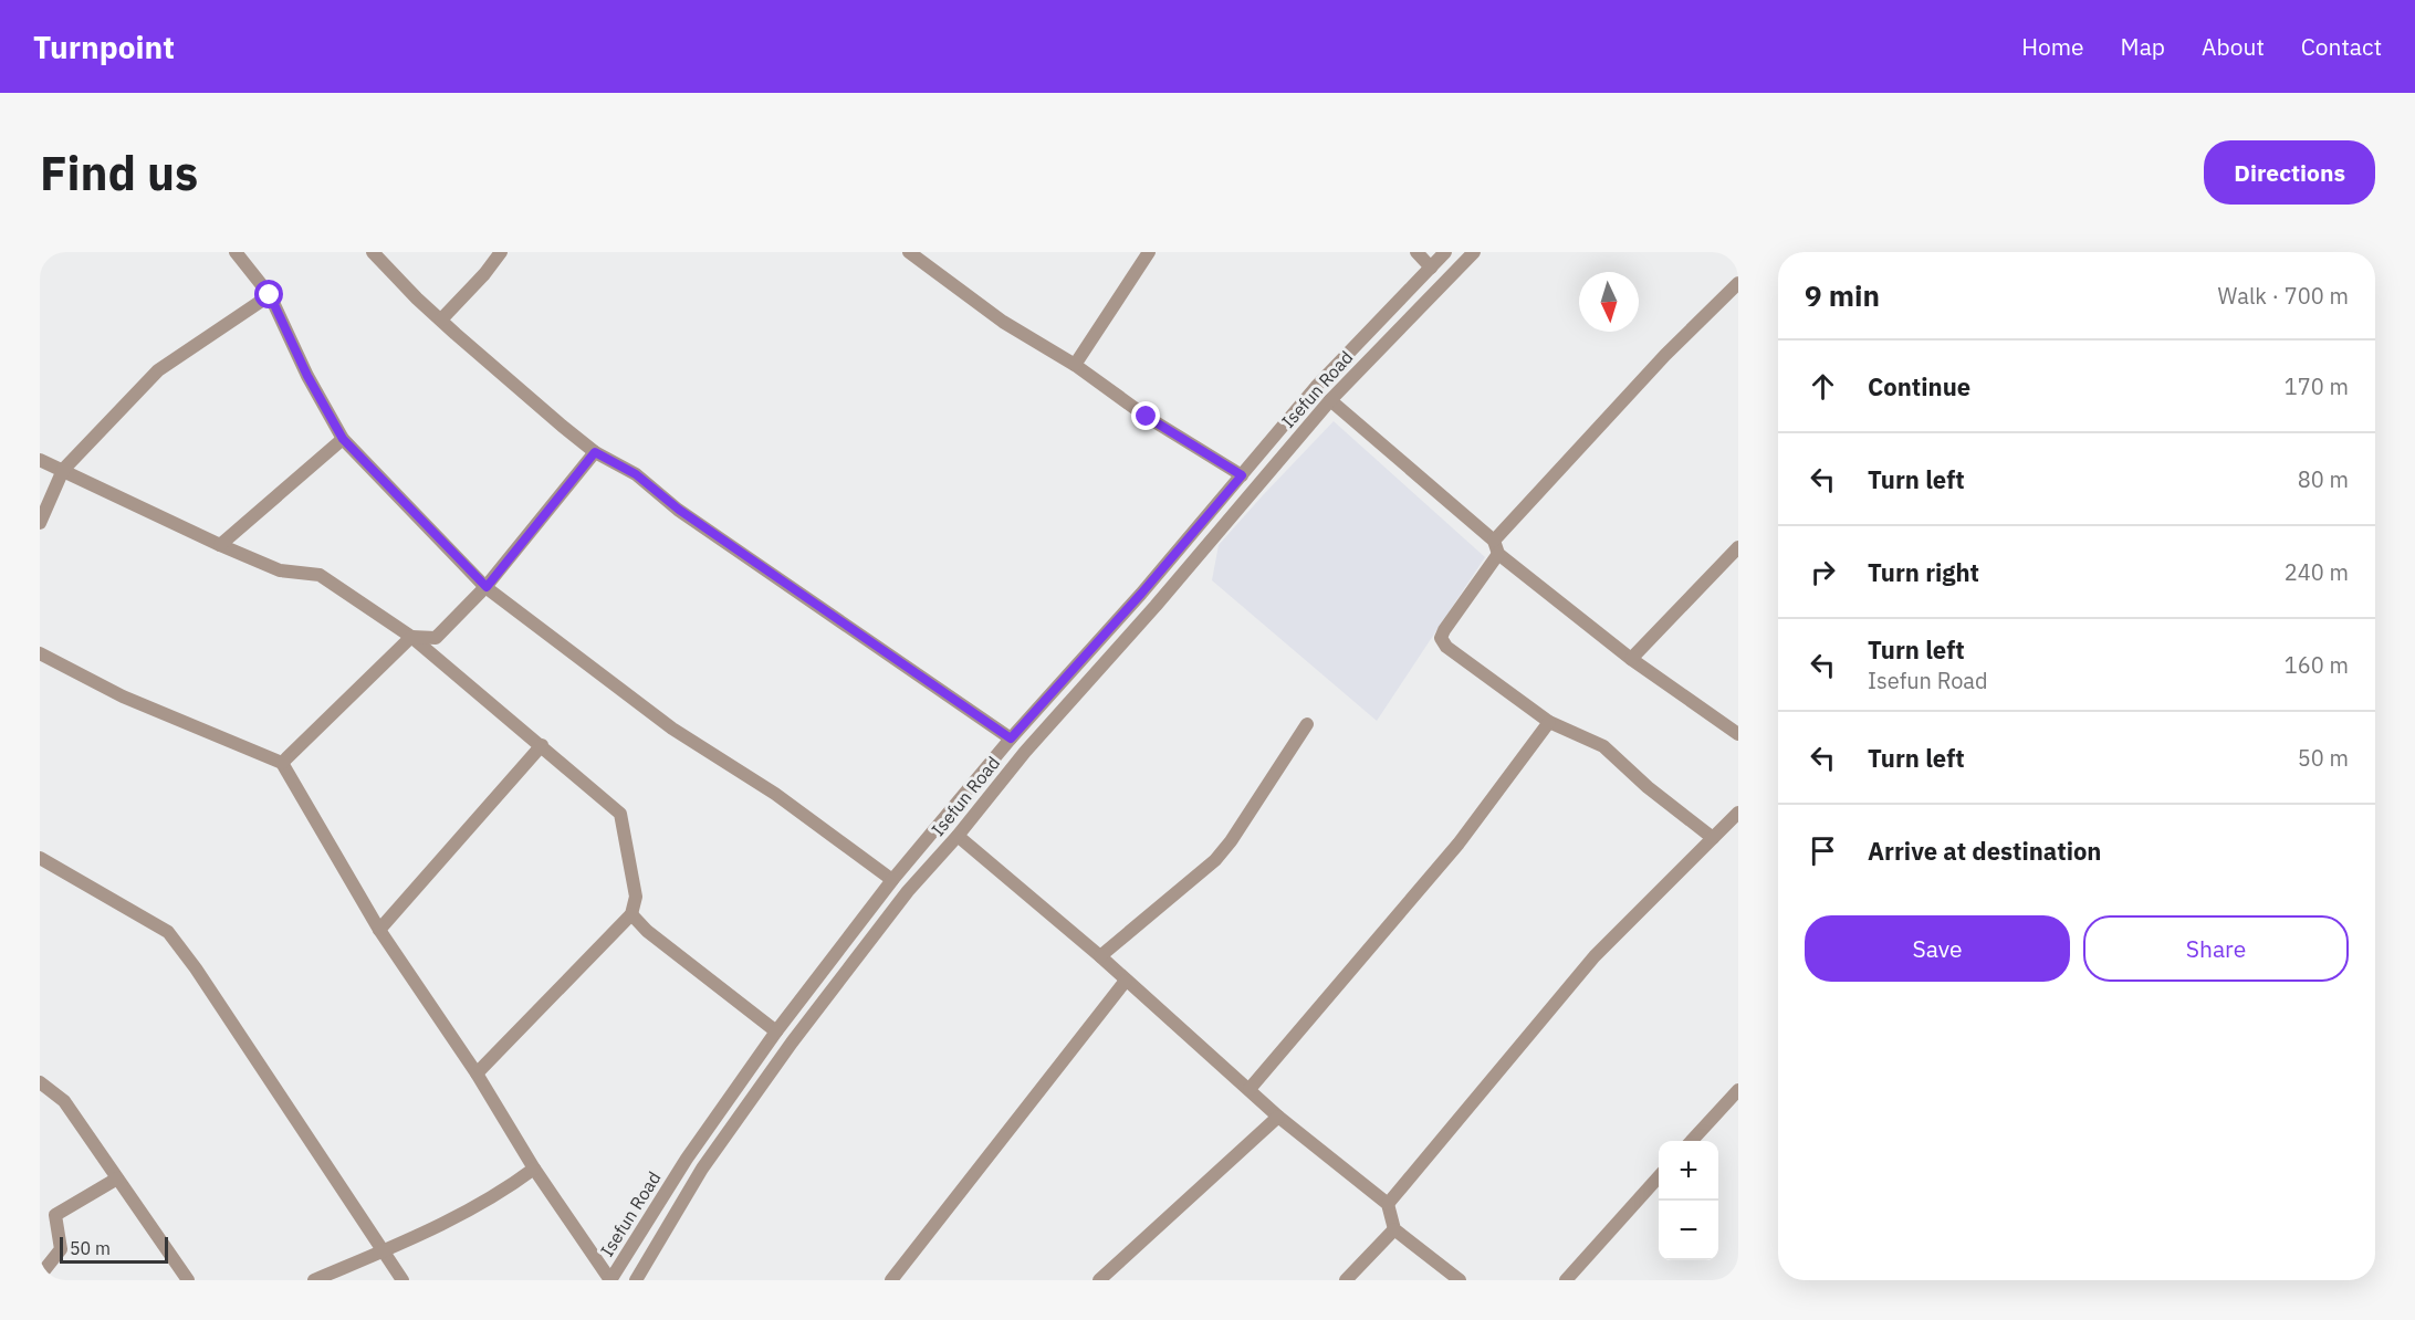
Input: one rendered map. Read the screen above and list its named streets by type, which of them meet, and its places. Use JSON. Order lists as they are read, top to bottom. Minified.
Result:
{"streets":{"street":["Isefun Road"]},"scale_bar":"50 m","north":"bottom","page":{"header":"Turnpoint","nav":["Home","Map","About","Contact"],"buttons":["Directions",["Save","Share"]],"title":"Find us","heading":["9 min","Walk · 700 m"],"list":[["Continue","170 m"],["Turn left","80 m"],["Turn right","240 m"],["Turn left","Isefun Road","160 m"],["Turn left","50 m"],"Arrive at destination"],"map_buttons":["+","−"],"scale":"50 m"}}
